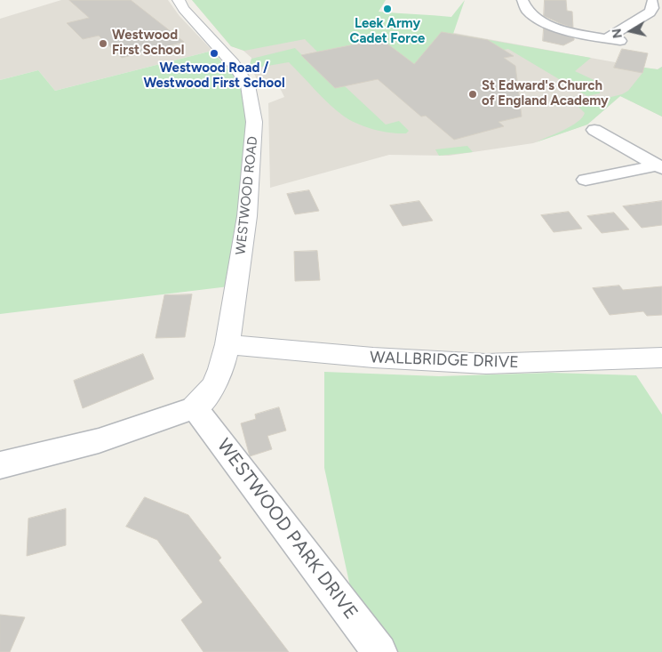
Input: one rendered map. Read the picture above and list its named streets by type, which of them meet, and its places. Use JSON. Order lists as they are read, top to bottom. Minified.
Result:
{"streets":{"street":["WESTWOOD ROAD","WALLBRIDGE DRIVE","WESTWOOD PARK DRIVE"]},"crossings":[["WESTWOOD ROAD","WALLBRIDGE DRIVE"],["WESTWOOD ROAD","WESTWOOD PARK DRIVE"]],"places":["Leek Army Cadet Force","Westwood First School","Westwood Road / Westwood First School","St Edward's Church of England Academy"],"north":"left"}
